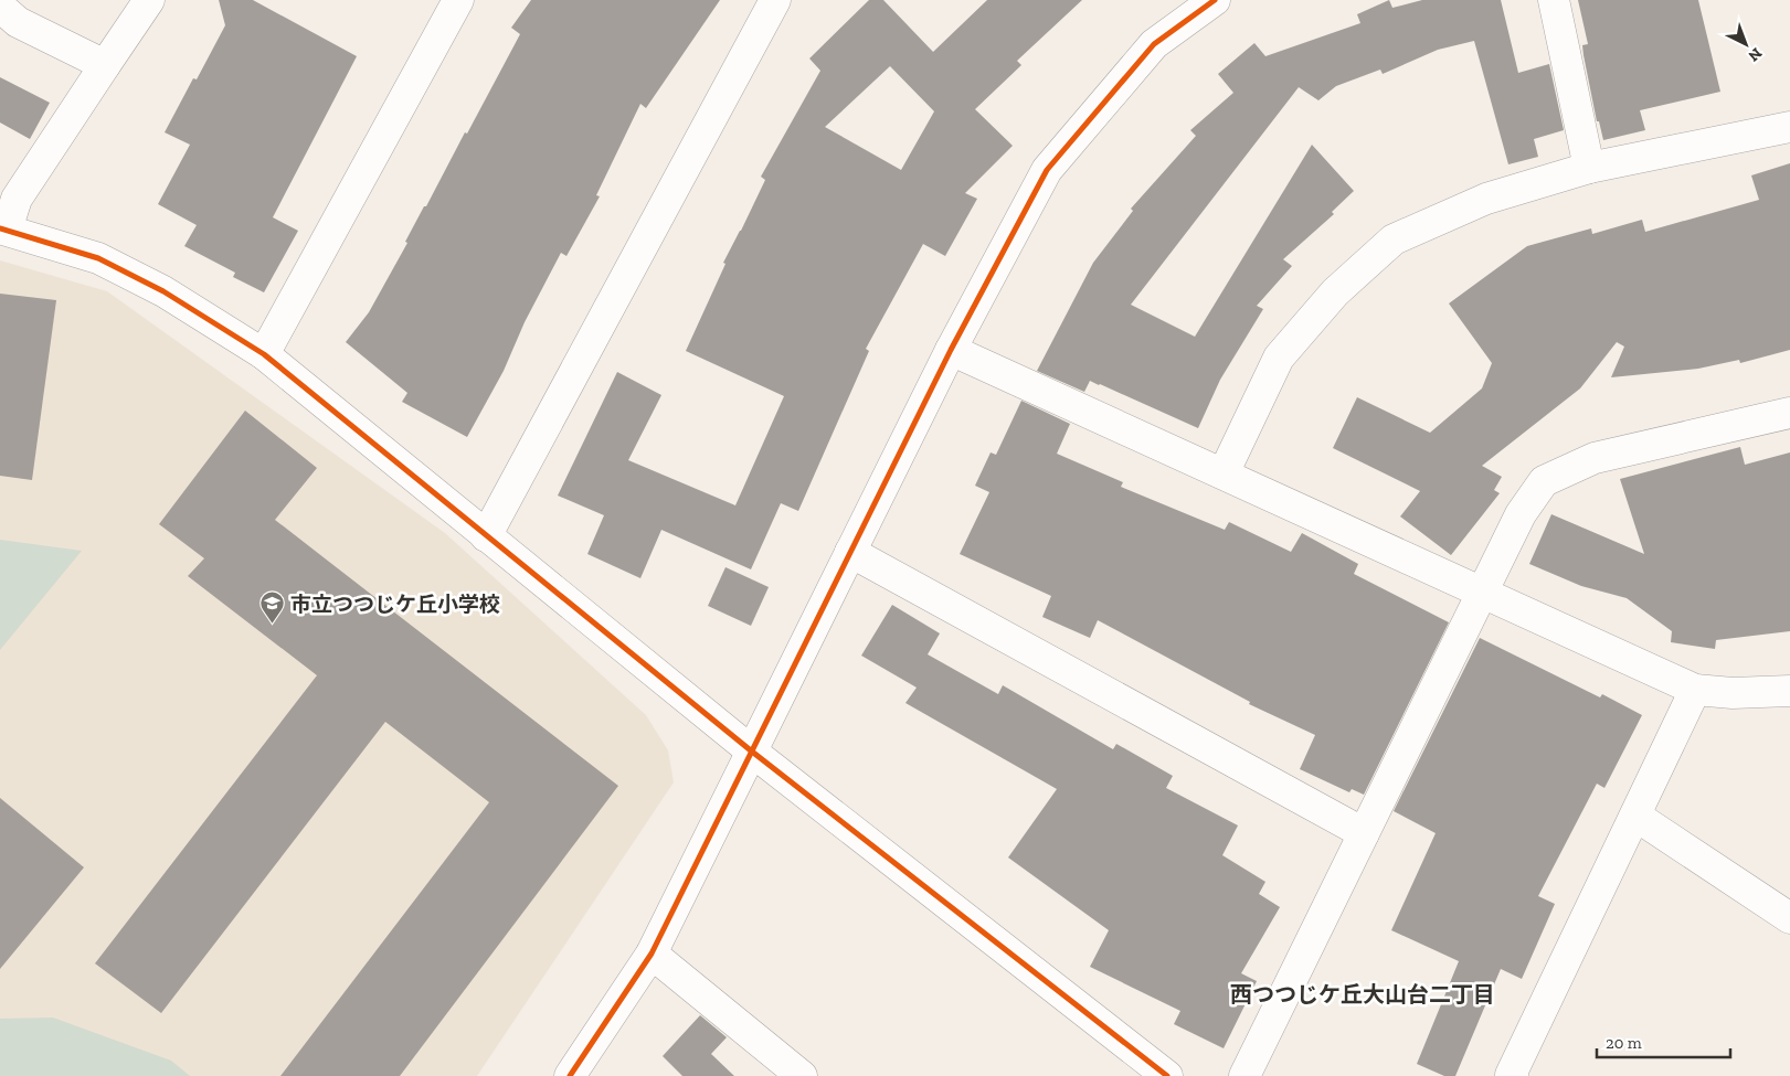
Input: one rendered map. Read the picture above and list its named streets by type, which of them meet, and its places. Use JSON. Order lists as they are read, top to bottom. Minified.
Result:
{"districts":["西つつじケ丘大山台二丁目"],"places":{"school or university":["市立つつじケ丘小学校"]},"scale_bar":"20 m","north":"bottom right"}
